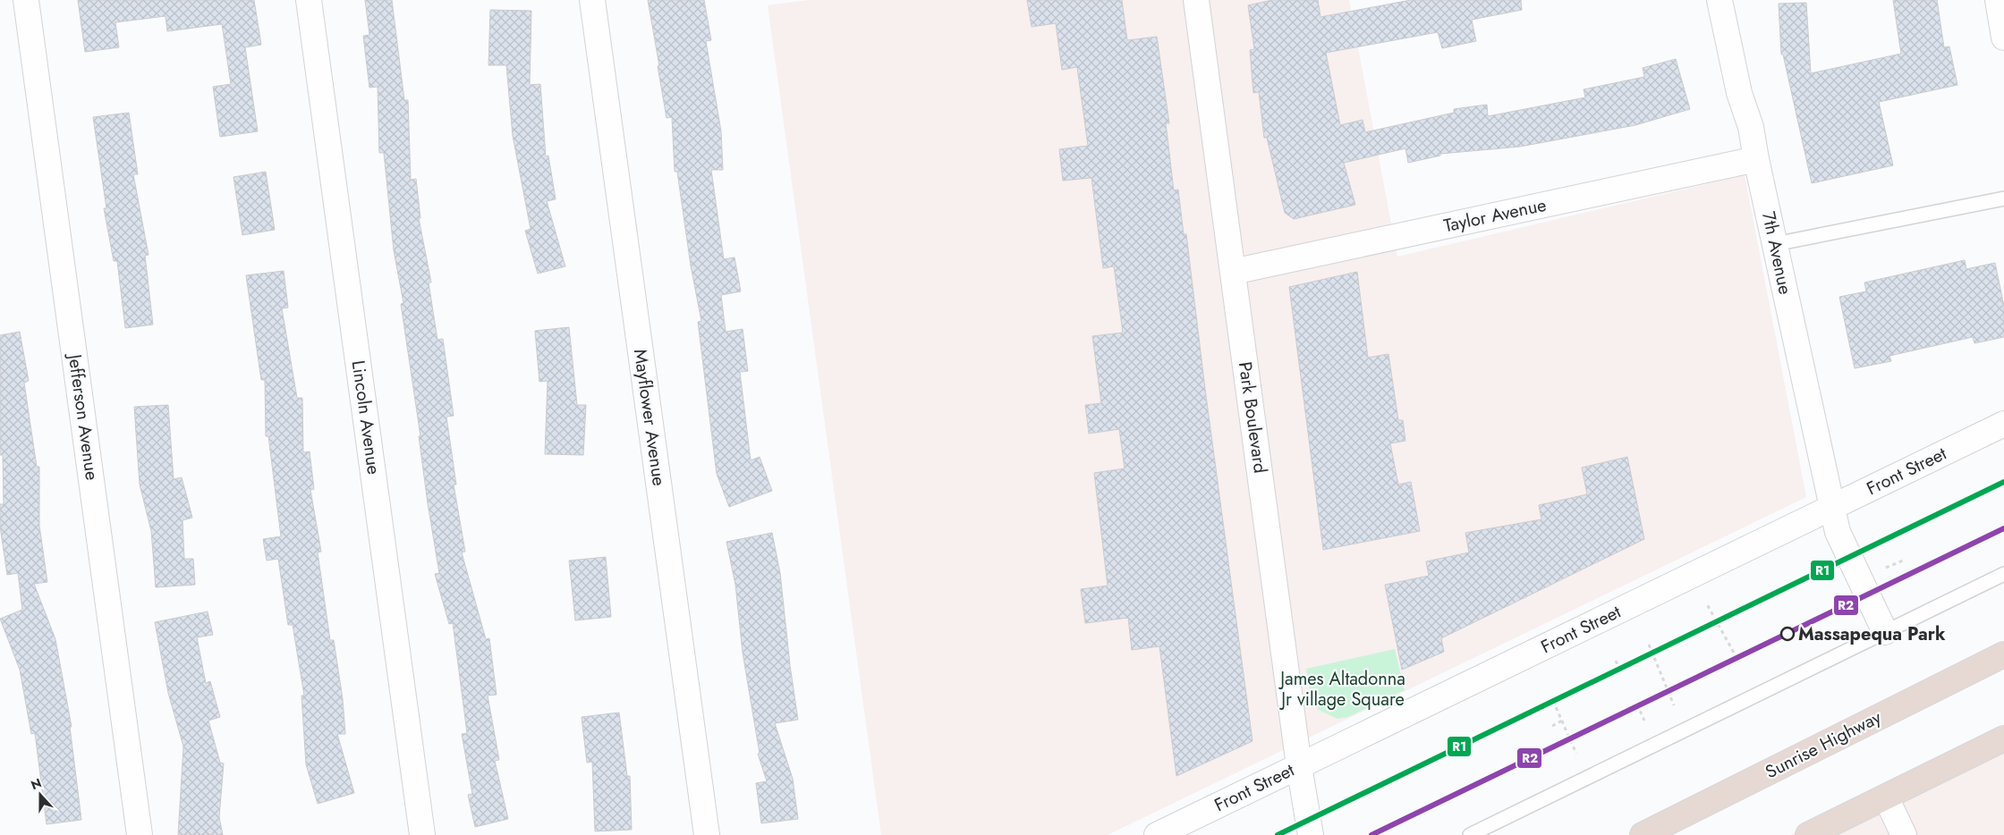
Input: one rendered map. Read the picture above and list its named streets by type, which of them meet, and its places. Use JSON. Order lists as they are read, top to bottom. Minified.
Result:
{"streets":{"highway":["Sunrise Highway"],"street":["Taylor Avenue","7th Avenue","Jefferson Avenue","Lincoln Avenue","Mayflower Avenue","Park Boulevard","Front Street"]},"crossings":[["Taylor Avenue","7th Avenue"],["Taylor Avenue","Park Boulevard"],["7th Avenue","Front Street"],["Park Boulevard","Front Street"]],"parks":["James Altadonna Jr village Square"],"places":["Massapequa Park"],"lines":["transit line R1","transit line R2"],"north":"top"}
